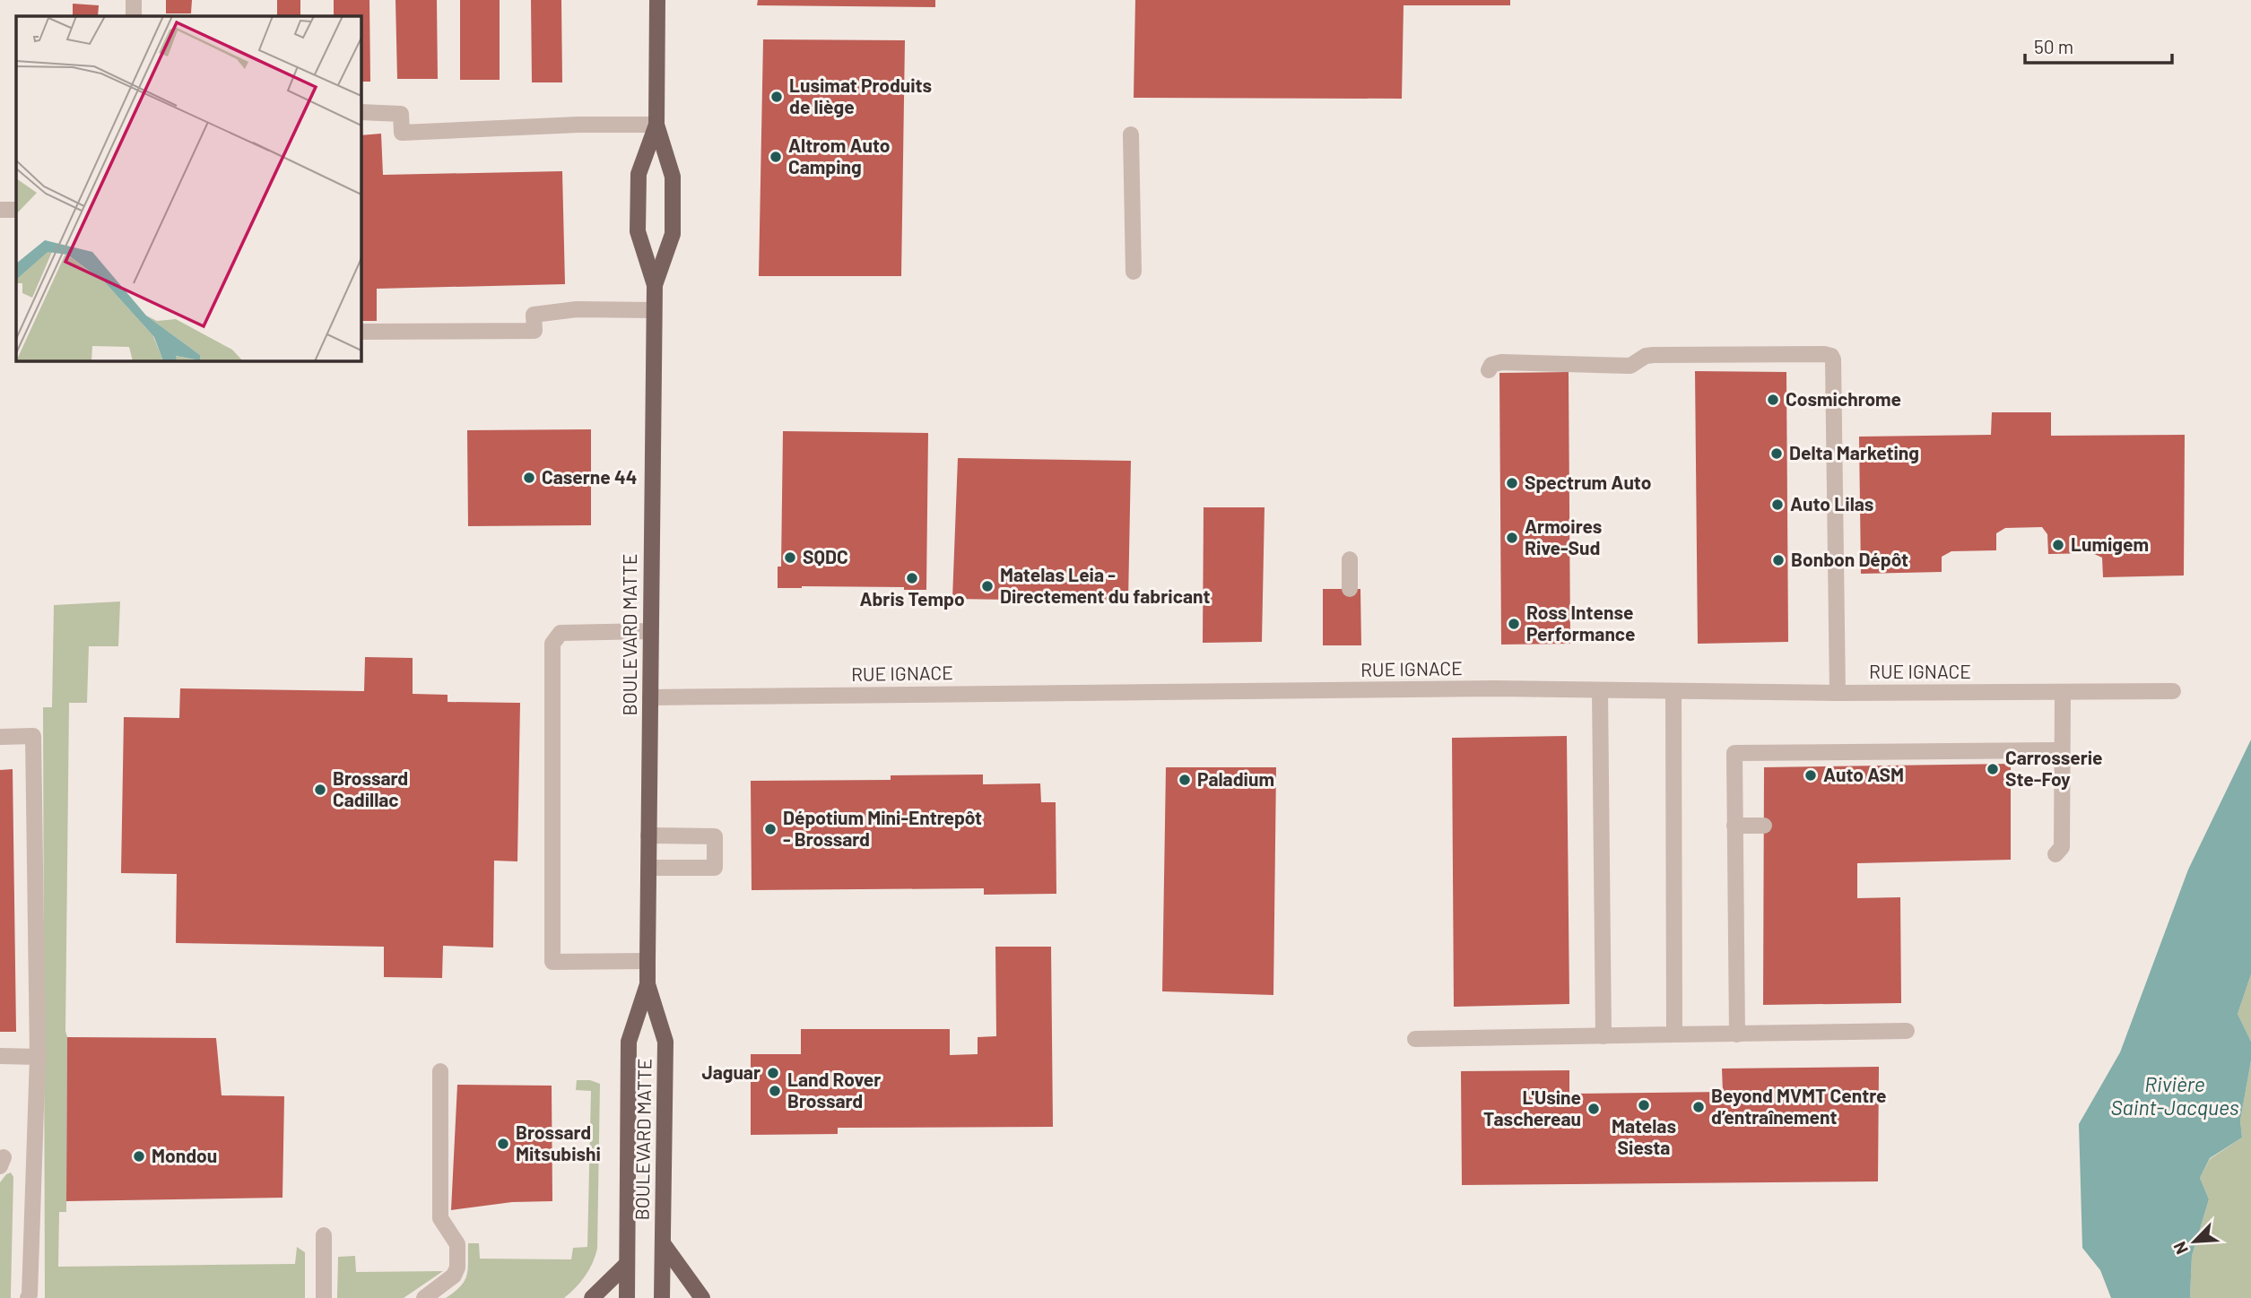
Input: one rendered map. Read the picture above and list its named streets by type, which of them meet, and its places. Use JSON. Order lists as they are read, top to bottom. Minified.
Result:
{"streets":{"main road":["BOULEVARD MATTE"],"street":["RUE IGNACE"]},"crossings":[["BOULEVARD MATTE","RUE IGNACE"]],"water":["Rivière Saint-Jacques"],"places":["Lusimat Produits de liège","Altrom Auto Camping","Cosmichrome","Delta Marketing","Caserne 44","Spectrum Auto","Auto Lilas","Armoires Rive-Sud","Lumigem","SQDC","Bonbon Dépôt","Abris Tempo","Matelas Leia - Directement du fabricant","Ross Intense Performance","Carrosserie Ste-Foy","Auto ASM","Paladium","Brossard Cadillac","Dépotium Mini-Entrepôt - Brossard","Jaguar","Land Rover Brossard","Matelas Siesta","Beyond MVMT Centre d’entraînement","L'Usine Taschereau","Brossard Mitsubishi","Mondou"],"scale_bar":"50 m","north":"bottom left"}
